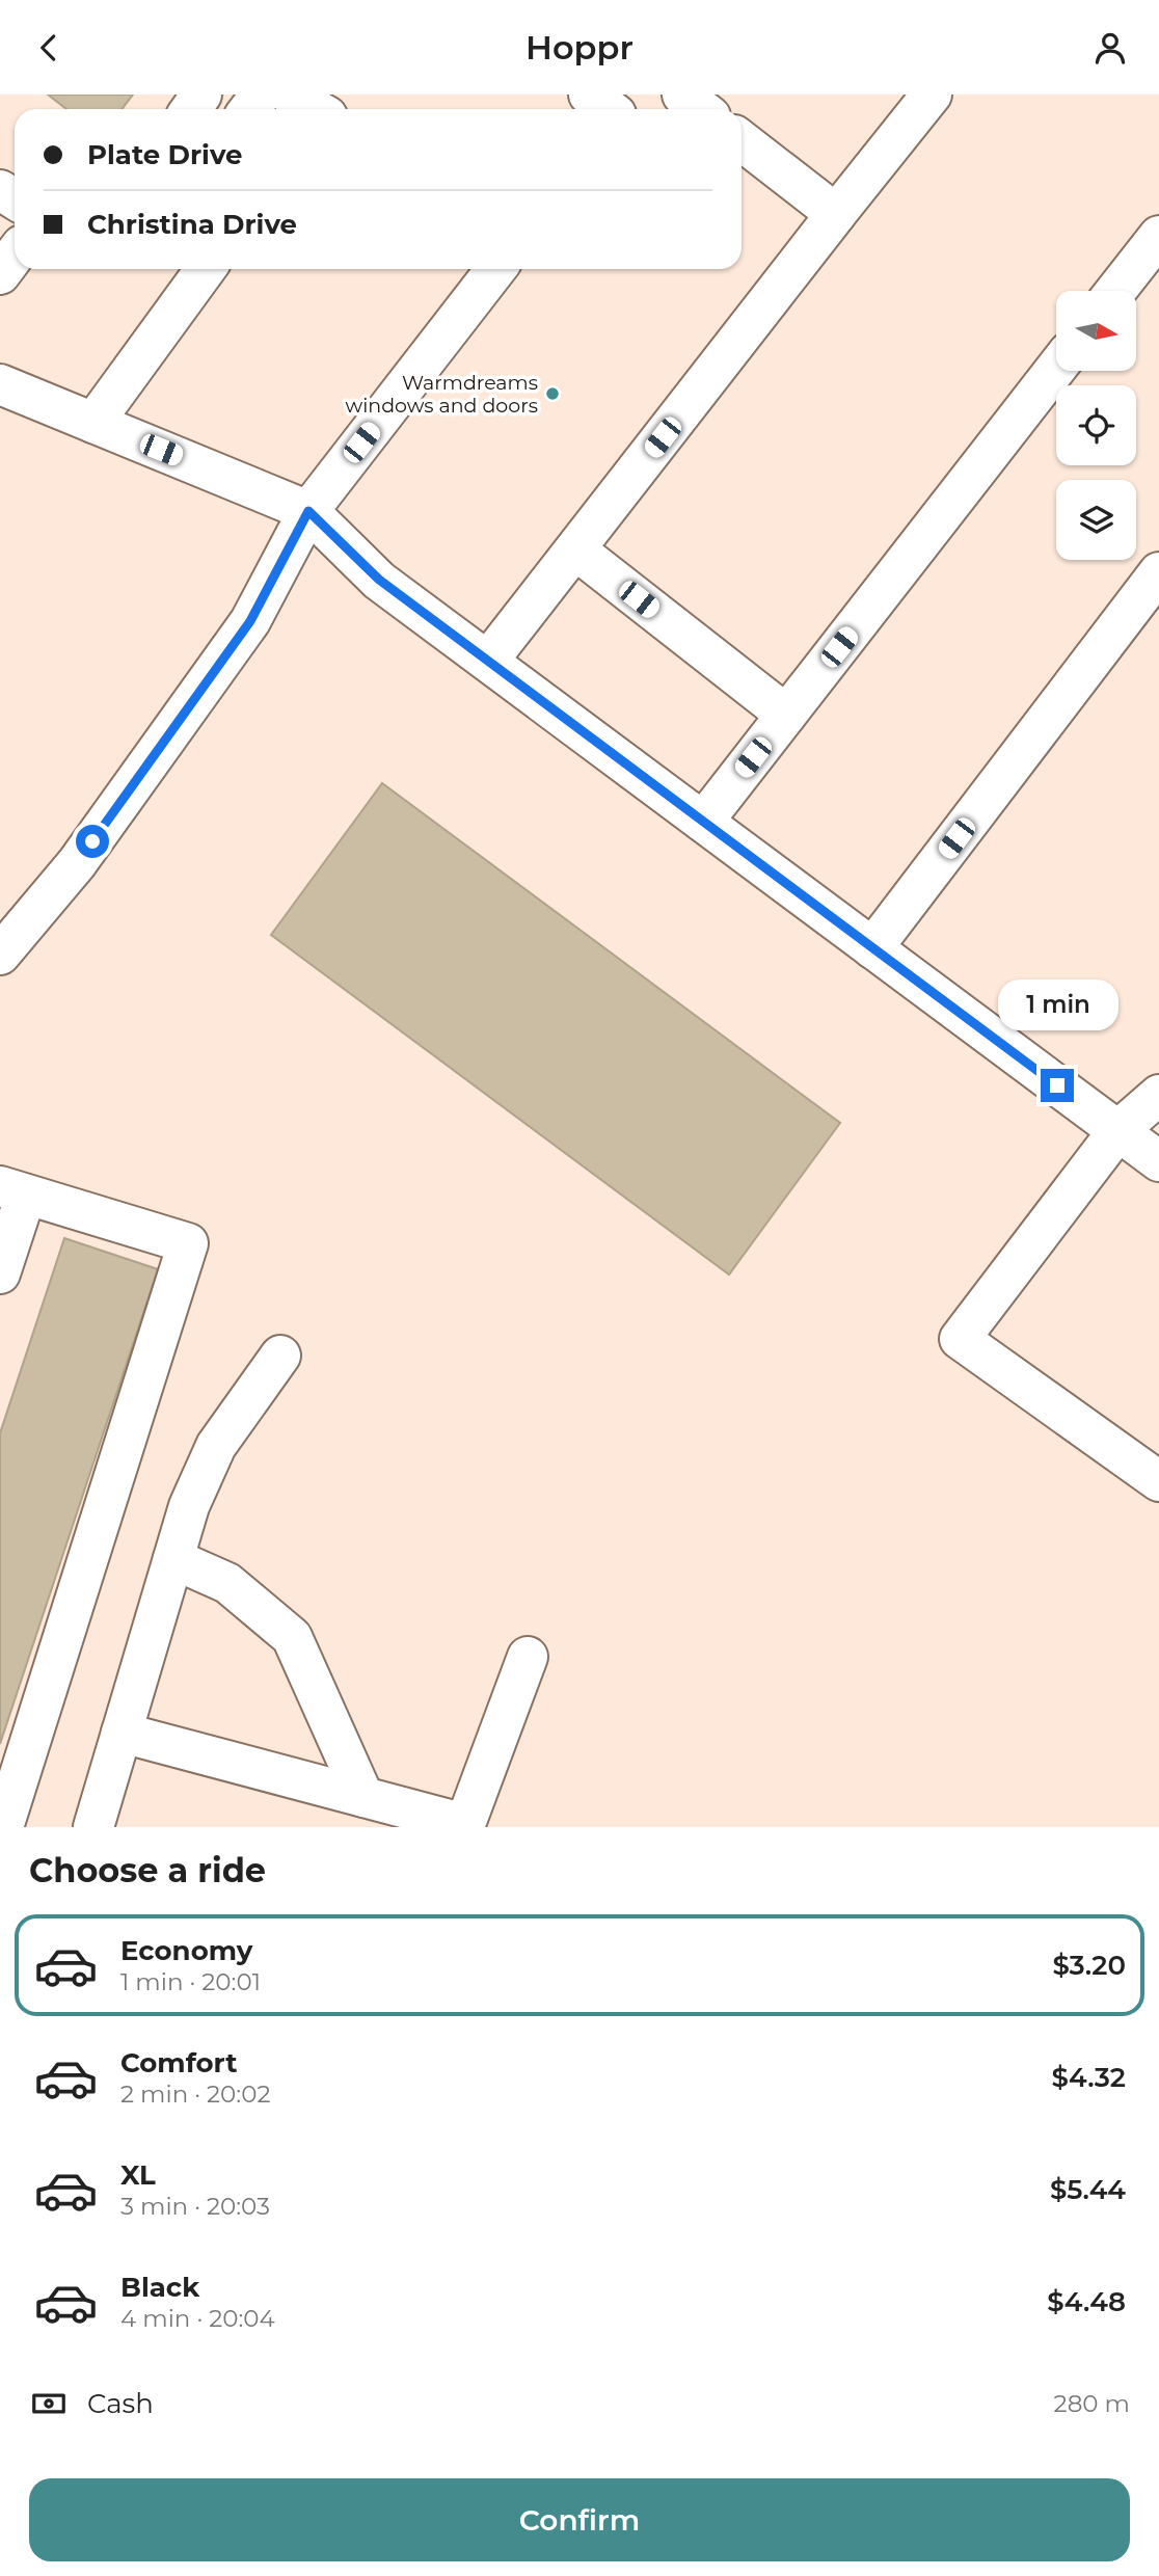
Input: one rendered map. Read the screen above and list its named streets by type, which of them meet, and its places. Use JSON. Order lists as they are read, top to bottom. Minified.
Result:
{"places":["Warmdreams windows and doors"],"north":"right","page":{"header":"Hoppr","banner":["Plate Drive","Christina Drive"],"bubble":"1 min","heading":"Choose a ride","list":[{"name":"Economy","note":"1 min · 20:01","value":"$3.20"},{"name":"Comfort","note":"2 min · 20:02","value":"$4.32"},{"name":"XL","note":"3 min · 20:03","value":"$5.44"},{"name":"Black","note":"4 min · 20:04","value":"$4.48"}],"pay":["Cash","280 m"],"buttons":"Confirm"}}
